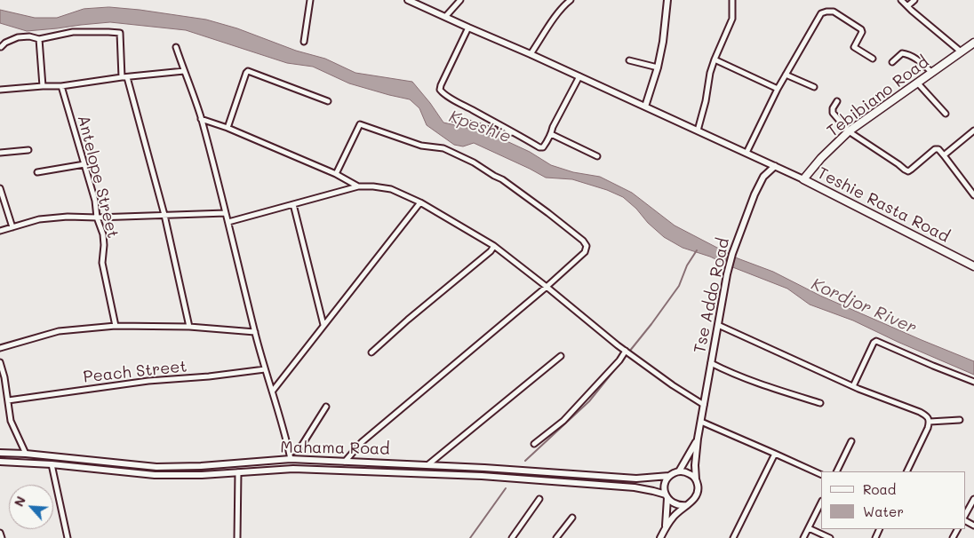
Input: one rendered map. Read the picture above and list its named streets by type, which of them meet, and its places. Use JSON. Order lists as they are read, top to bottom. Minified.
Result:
{"streets":{"main road":["Tebibiano Road","Teshie Rasta Road"],"street":["Antelope Street","Tse Addo Road","Peach Street","Mahama Road"]},"crossings":[["Tebibiano Road","Teshie Rasta Road"],["Tse Addo Road","Mahama Road"]],"water":["Kpeshie","Kordjor River"],"legend":["Road","Water"],"north":"top left"}
